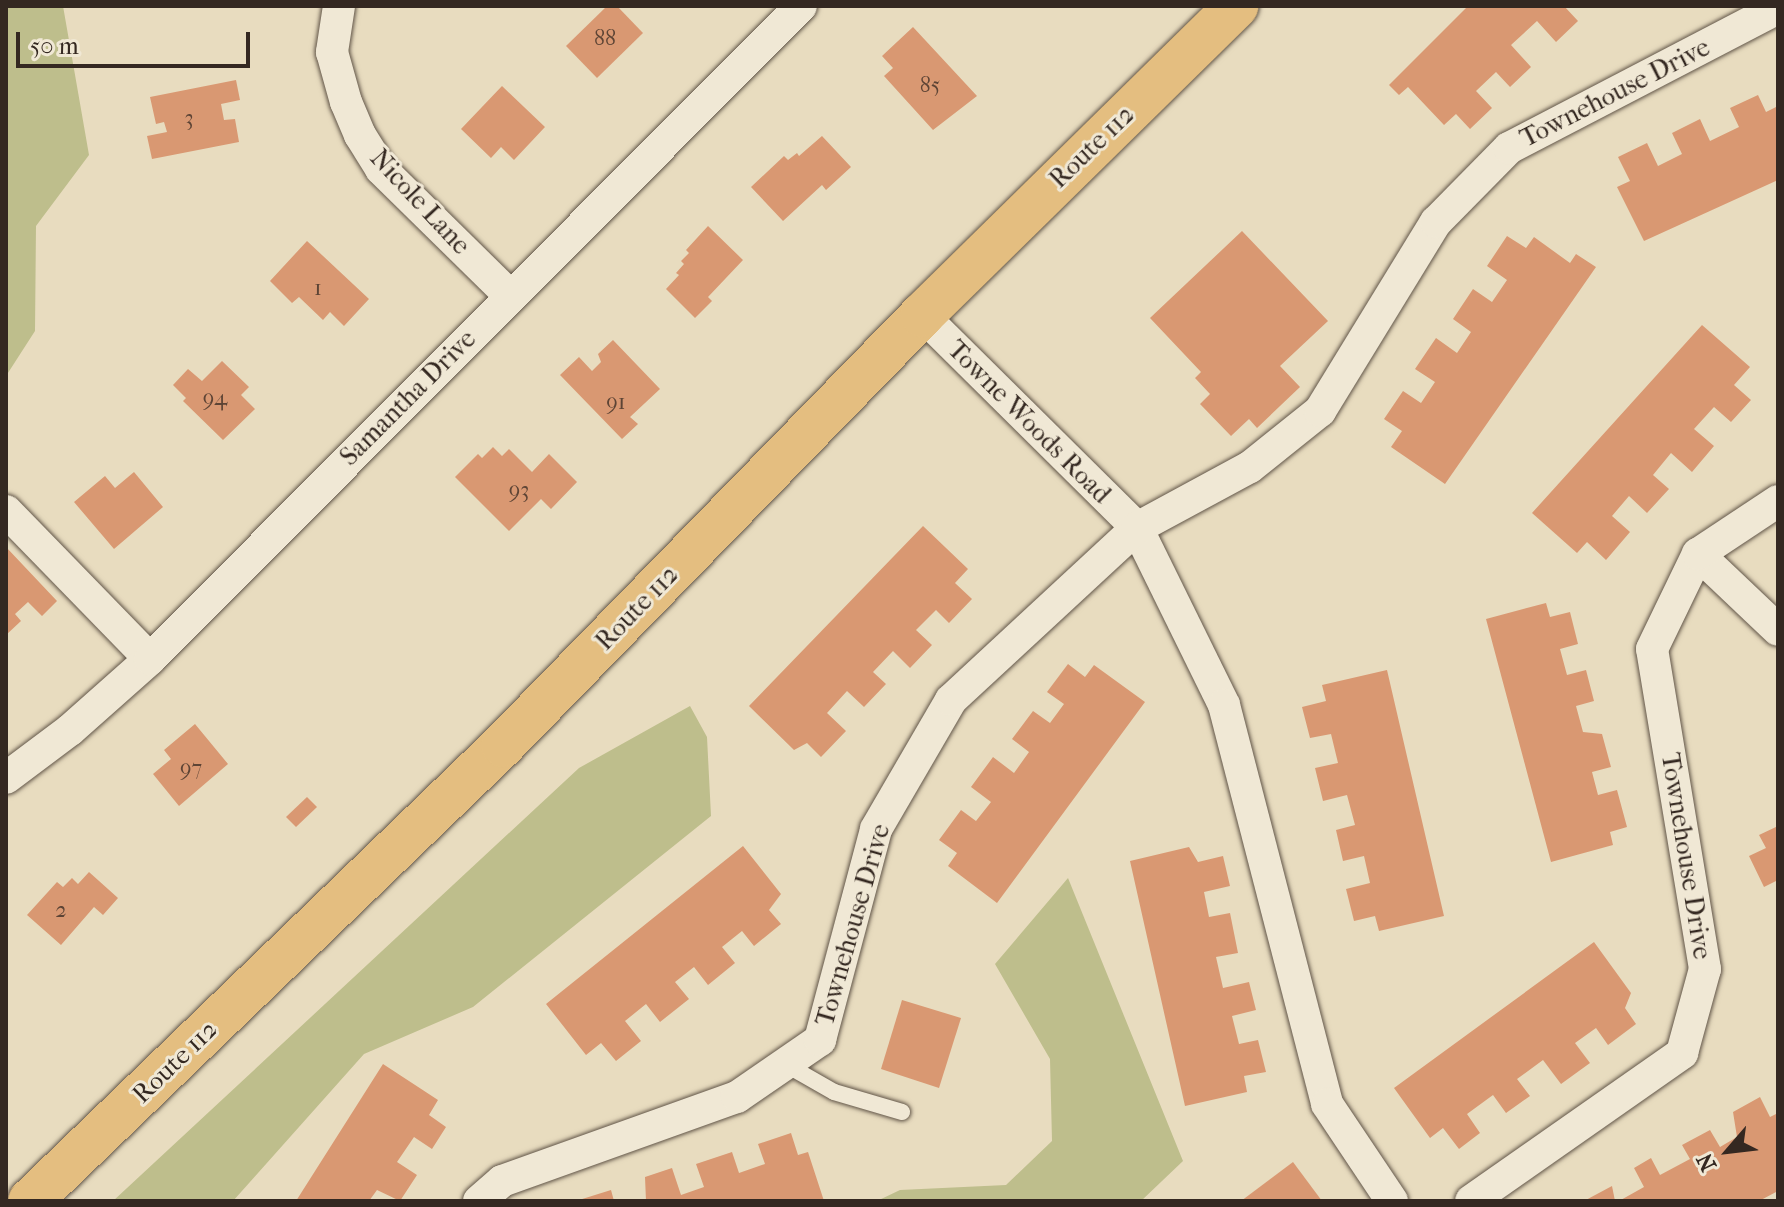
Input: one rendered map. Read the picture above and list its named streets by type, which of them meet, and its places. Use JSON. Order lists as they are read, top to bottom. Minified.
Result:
{"streets":{"main road":["Route 112"],"street":["Townehouse Drive","Nicole Lane","Samantha Drive","Towne Woods Road"]},"crossings":[["Townehouse Drive","Towne Woods Road"],["Route 112","Towne Woods Road"],["Nicole Lane","Samantha Drive"]],"house_numbers":["88","85","3","1","94","91","93","97","2"],"scale_bar":"50 m","north":"bottom left"}
